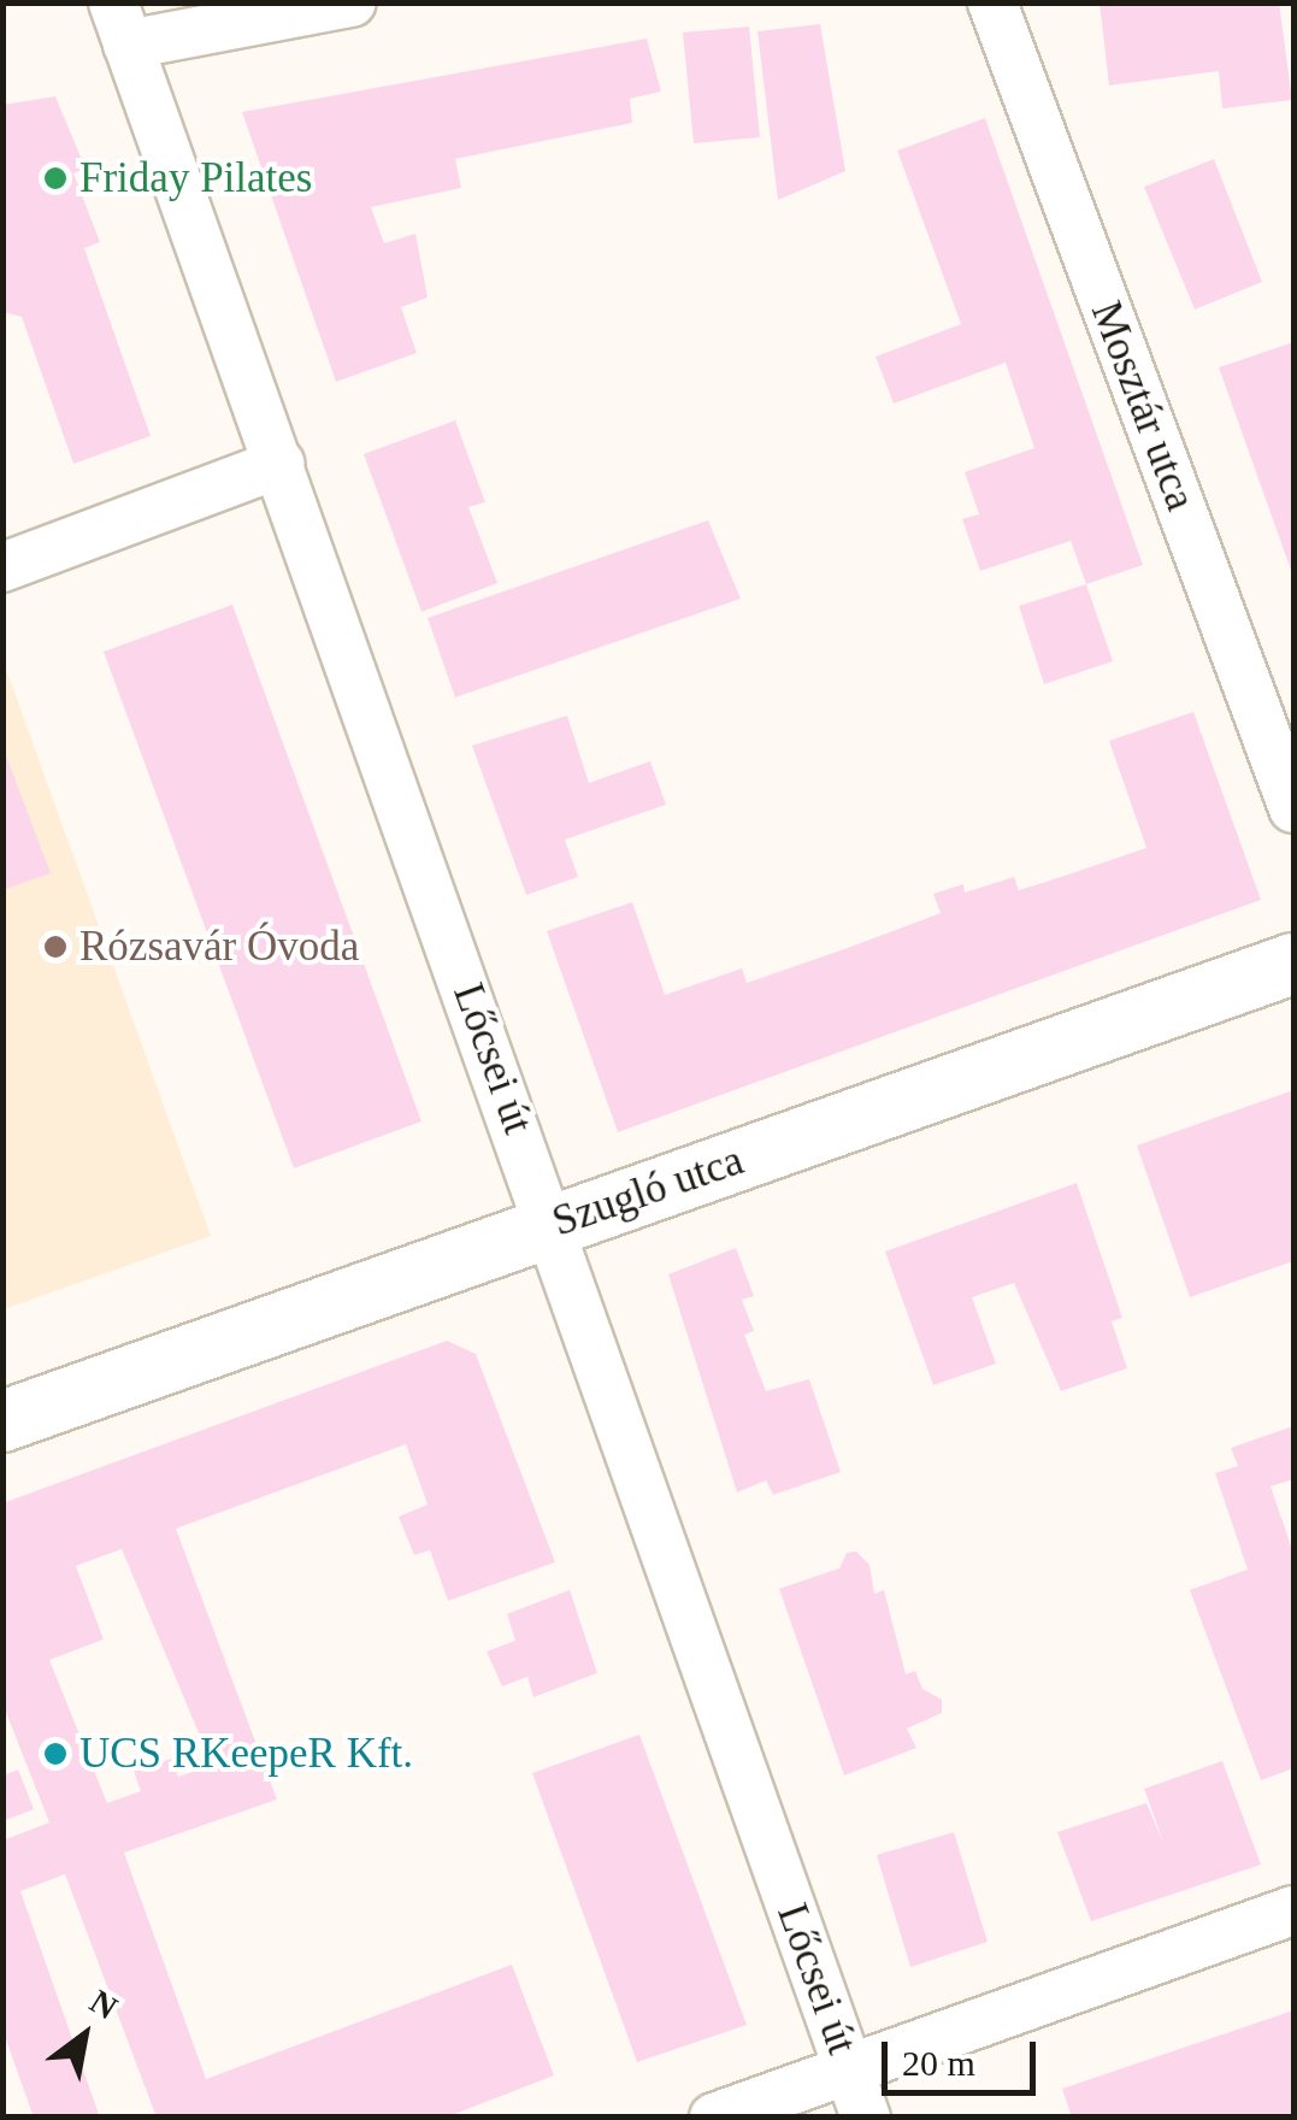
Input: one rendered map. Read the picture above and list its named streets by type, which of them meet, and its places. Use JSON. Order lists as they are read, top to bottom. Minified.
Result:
{"streets":{"street":["Mosztár utca","Lőcsei út","Szugló utca"]},"crossings":[["Lőcsei út","Szugló utca"]],"places":["Friday Pilates","Rózsavár Óvoda","UCS RKeepeR Kft."],"scale_bar":"20 m","north":"top right"}
